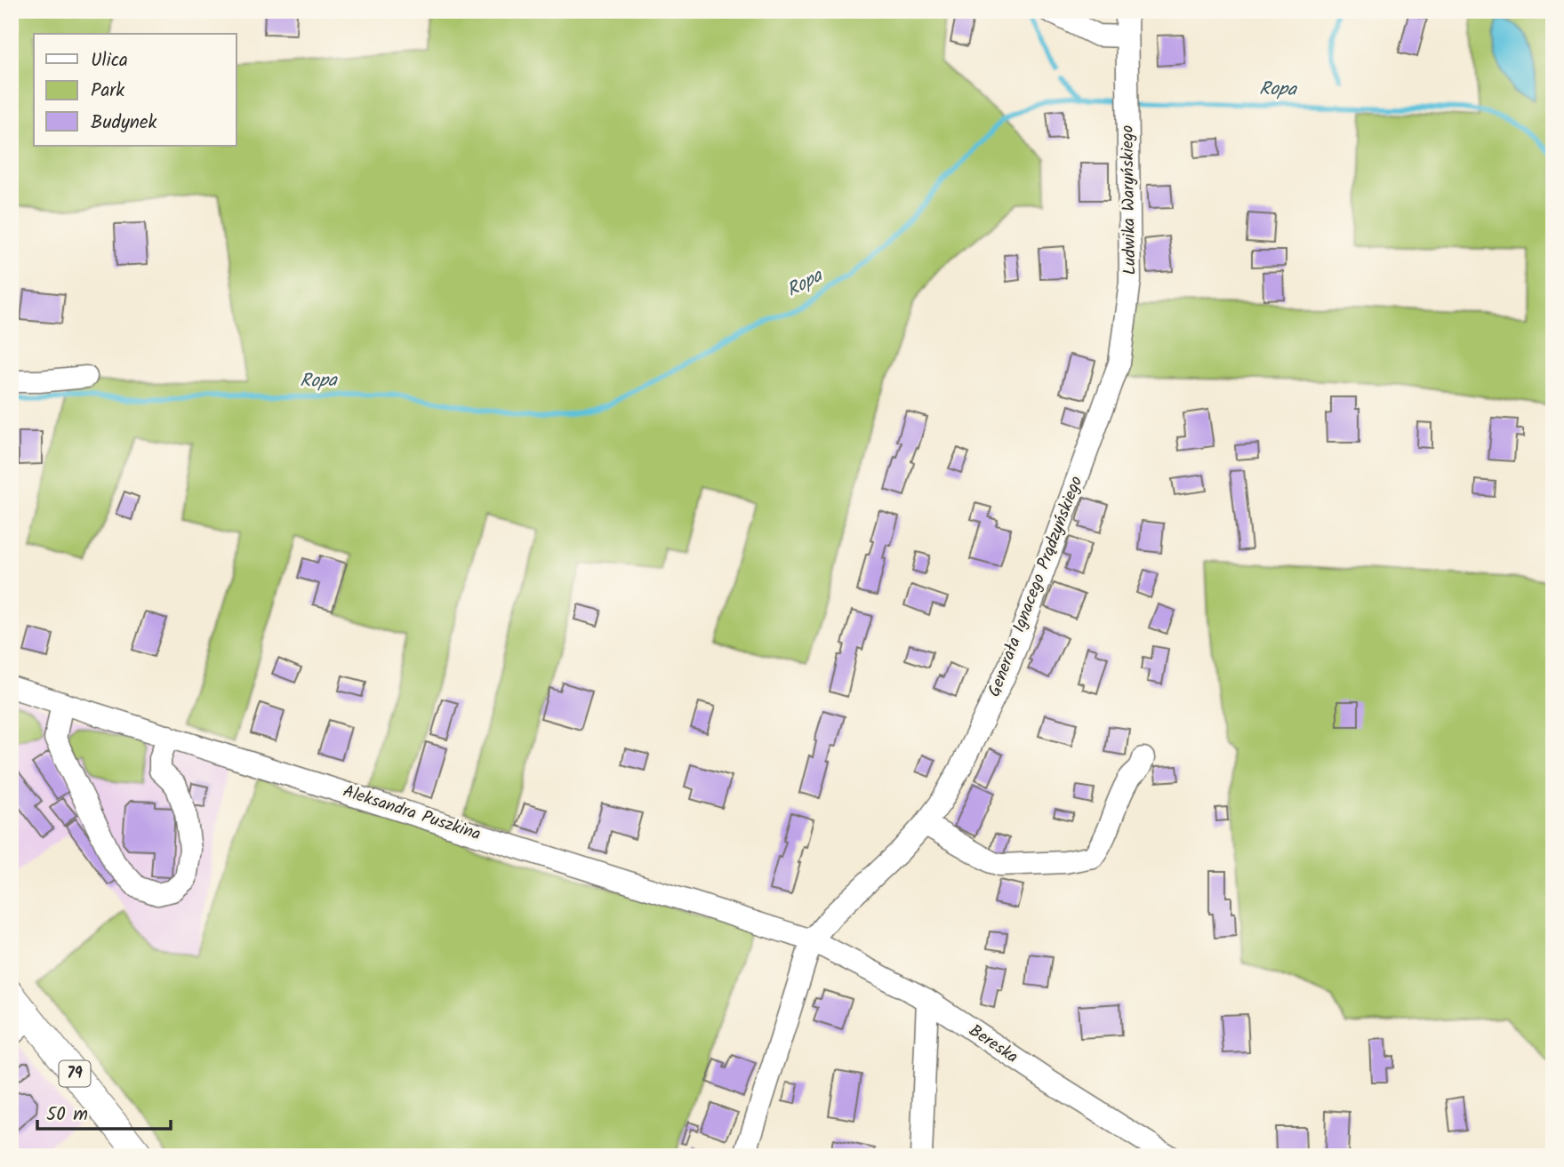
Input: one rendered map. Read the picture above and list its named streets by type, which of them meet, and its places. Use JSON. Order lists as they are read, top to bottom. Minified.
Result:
{"streets":{"main road":["79"],"street":["Ludwika Waryńskiego","Generała Ignacego Prądzyńskiego","Aleksandra Puszkina","Bereska"]},"crossings":[["Ludwika Waryńskiego","Generała Ignacego Prądzyńskiego"],["Generała Ignacego Prądzyńskiego","Aleksandra Puszkina"],["Generała Ignacego Prądzyńskiego","Bereska"],["Aleksandra Puszkina","Bereska"]],"water":["Ropa"],"legend":["Ulica","Park","Budynek"],"scale_bar":"50 m"}
